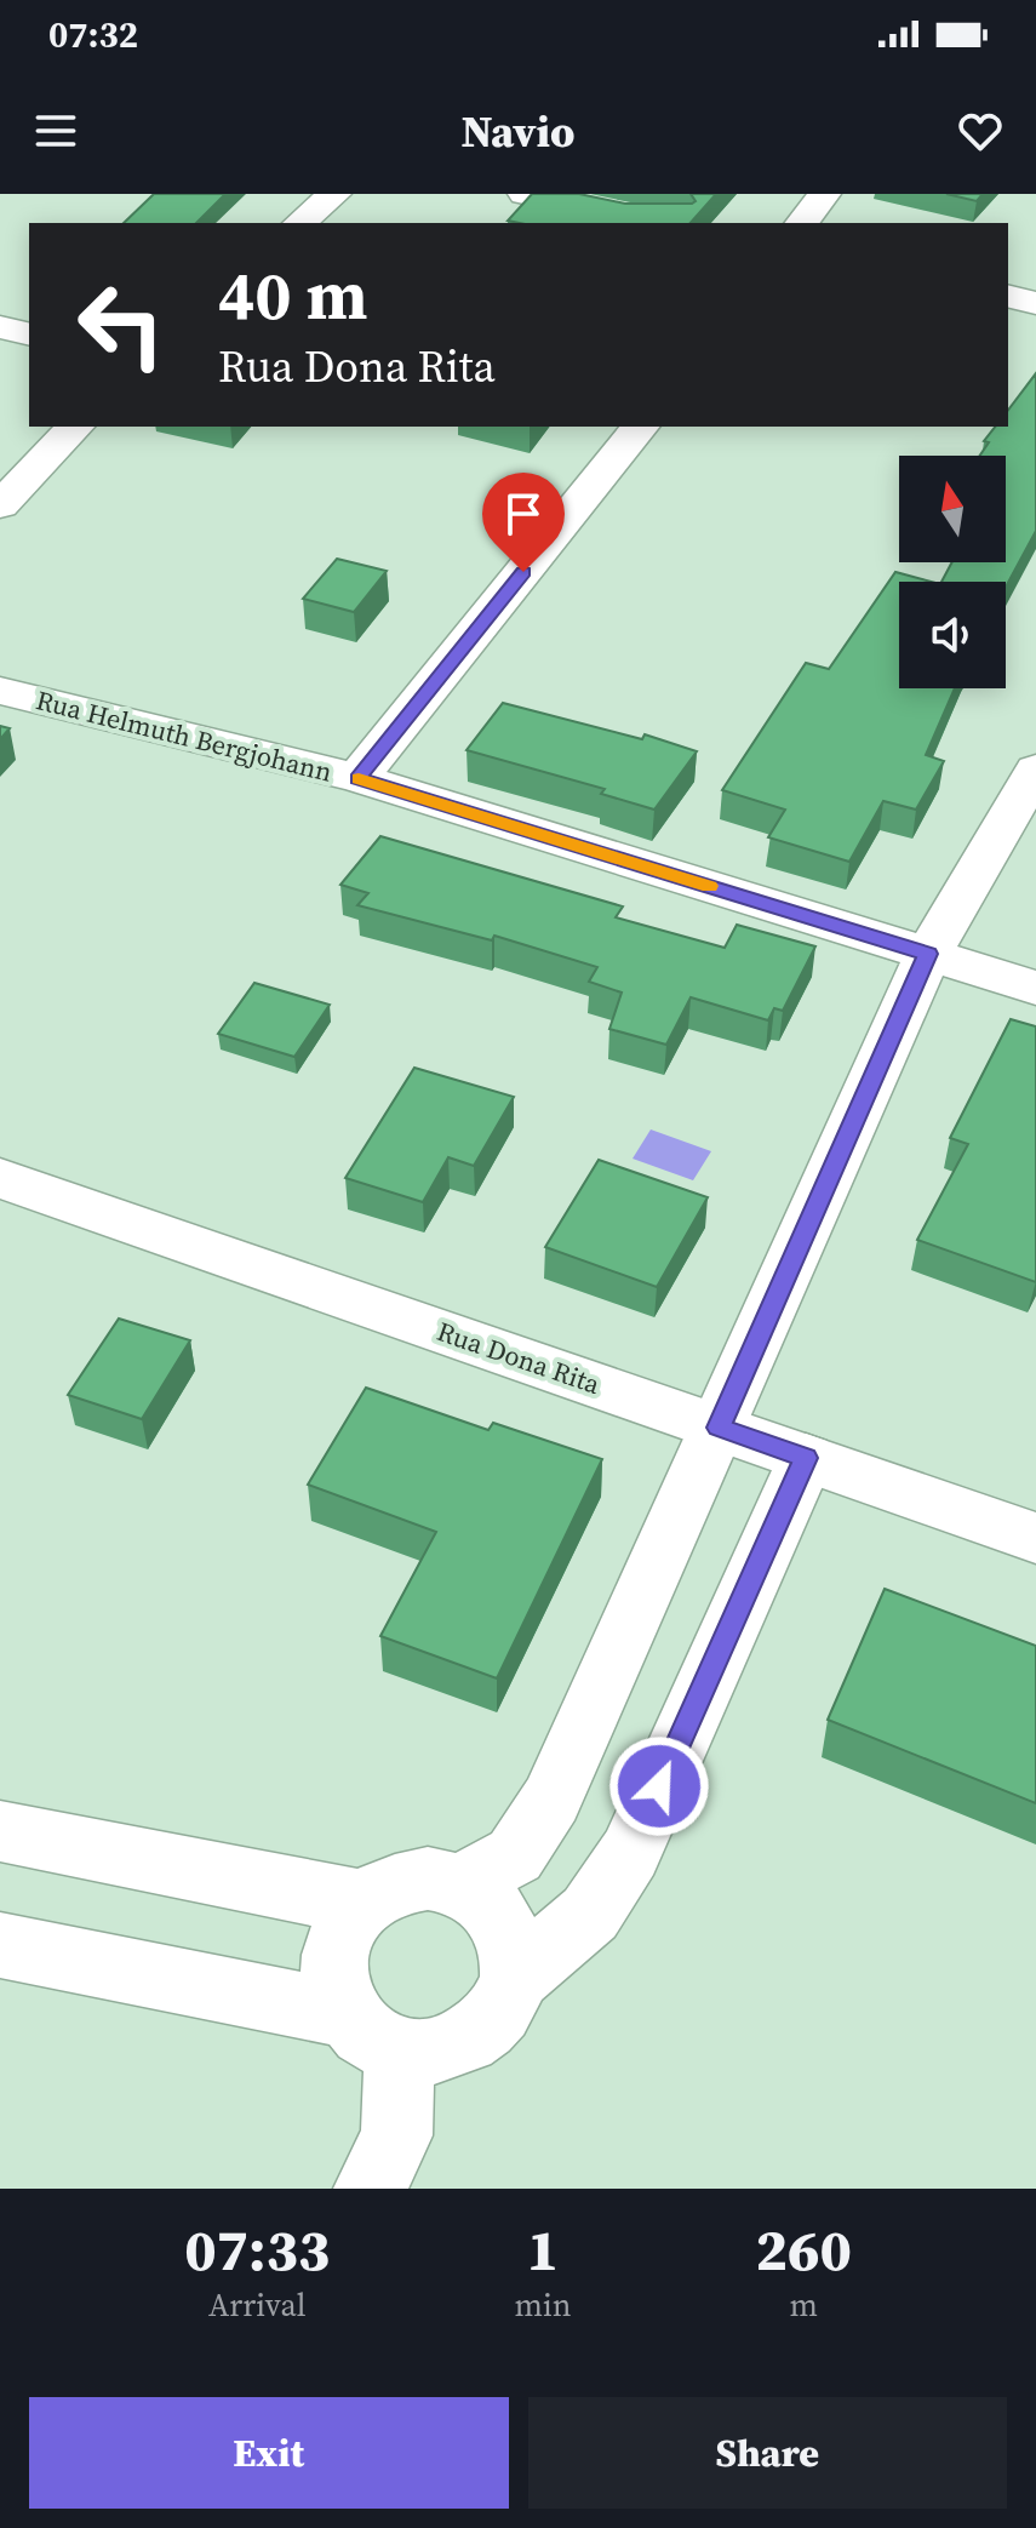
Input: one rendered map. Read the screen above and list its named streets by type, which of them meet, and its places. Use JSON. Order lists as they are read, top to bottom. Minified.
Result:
{"streets":{"street":["Rua Helmuth Bergjohann","Rua Dona Rita"]},"north":"top","page":{"status":"07:32","header":"Navio","turn":["40 m","Rua Dona Rita"],"eta":["07:33","Arrival","1","min","260","m"],"buttons":["Exit","Share"]}}
